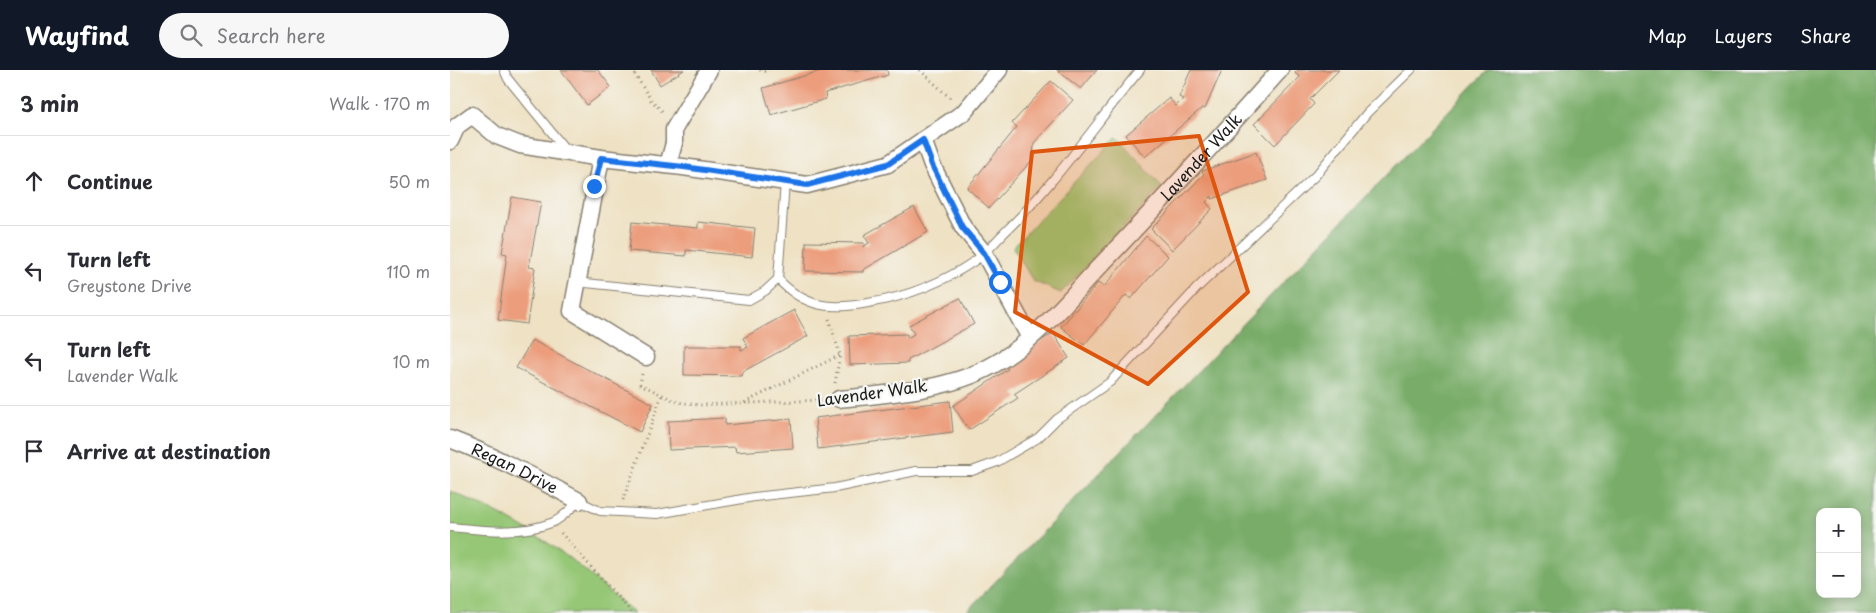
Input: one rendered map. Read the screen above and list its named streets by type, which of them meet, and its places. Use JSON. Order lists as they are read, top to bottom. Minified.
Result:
{"streets":{"street":["Lavender Walk","Regan Drive"]},"page":{"header":"Wayfind","search":"Search here","nav":["Map","Layers","Share"],"heading":["3 min","Walk · 170 m"],"list":[["Continue","50 m"],["Turn left","Greystone Drive","110 m"],["Turn left","Lavender Walk","10 m"],"Arrive at destination"],"map_buttons":["+","−"]}}
